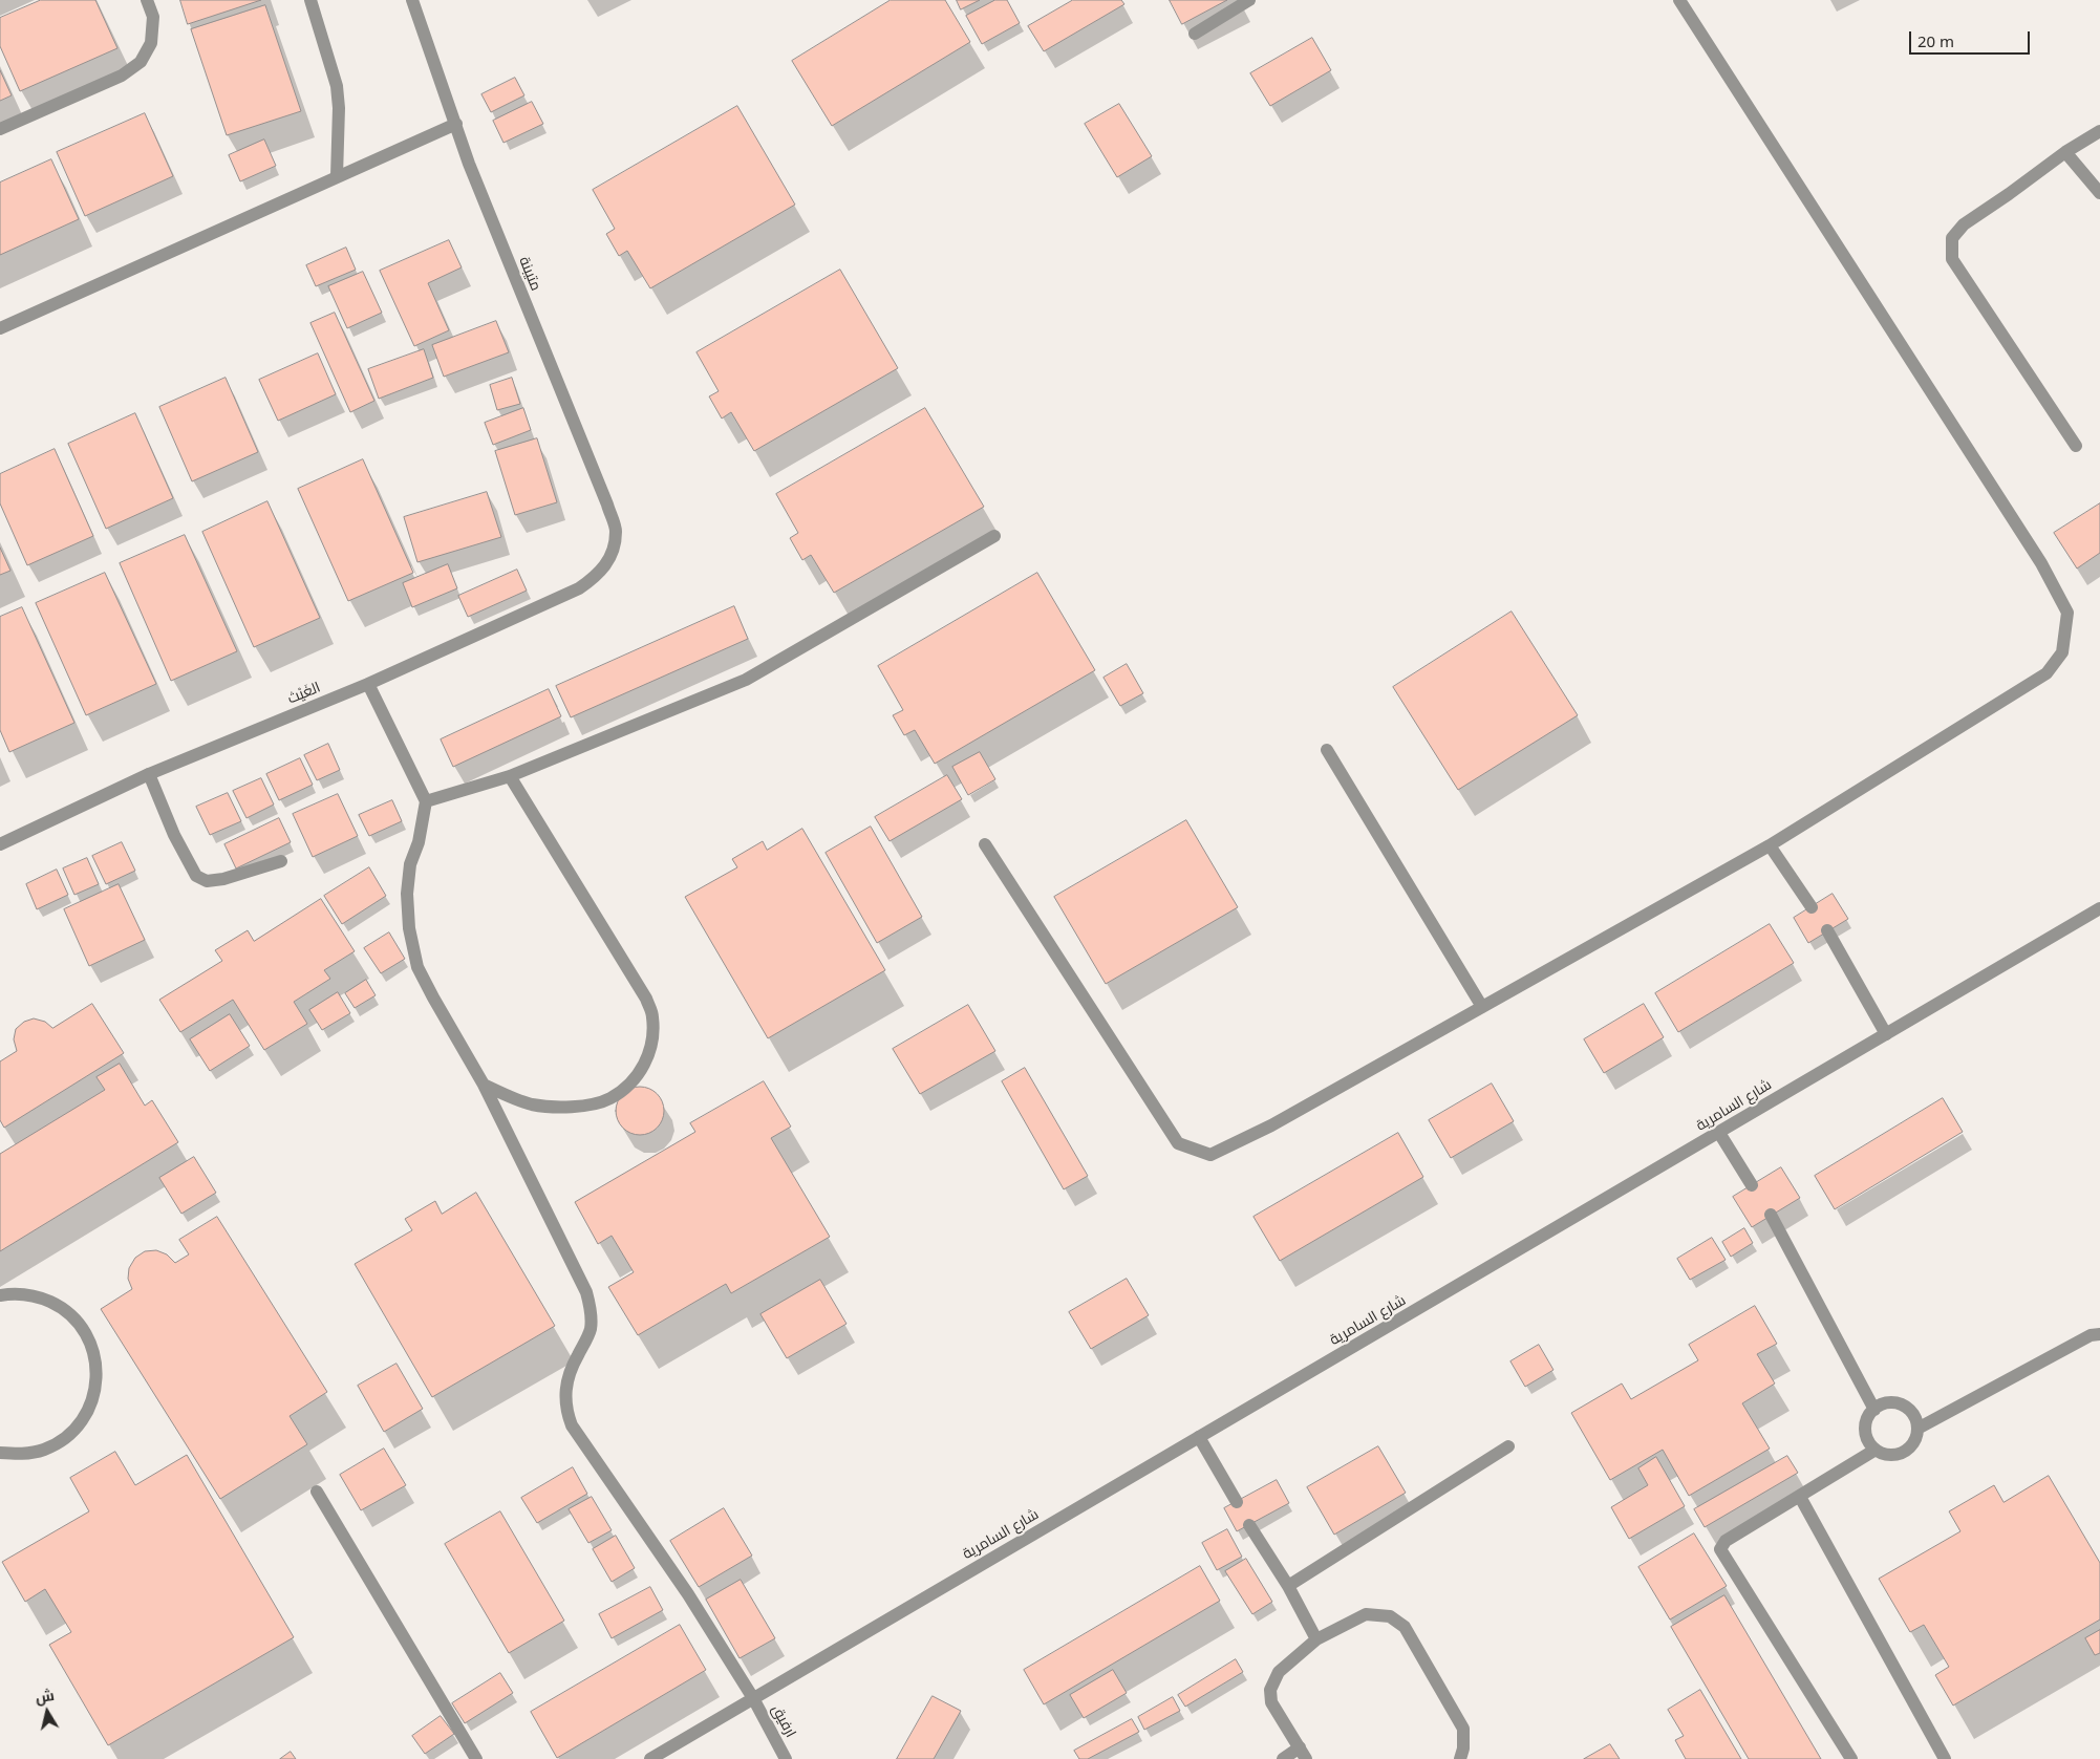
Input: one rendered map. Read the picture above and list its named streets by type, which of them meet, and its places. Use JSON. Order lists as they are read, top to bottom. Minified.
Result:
{"streets":{"street":["متيبنة","الغَيْث","شارع السامرية","ارفيق"]},"crossings":[["متيبنة","الغَيْث"],["شارع السامرية","ارفيق"]],"scale_bar":"20 m","north":"top"}
